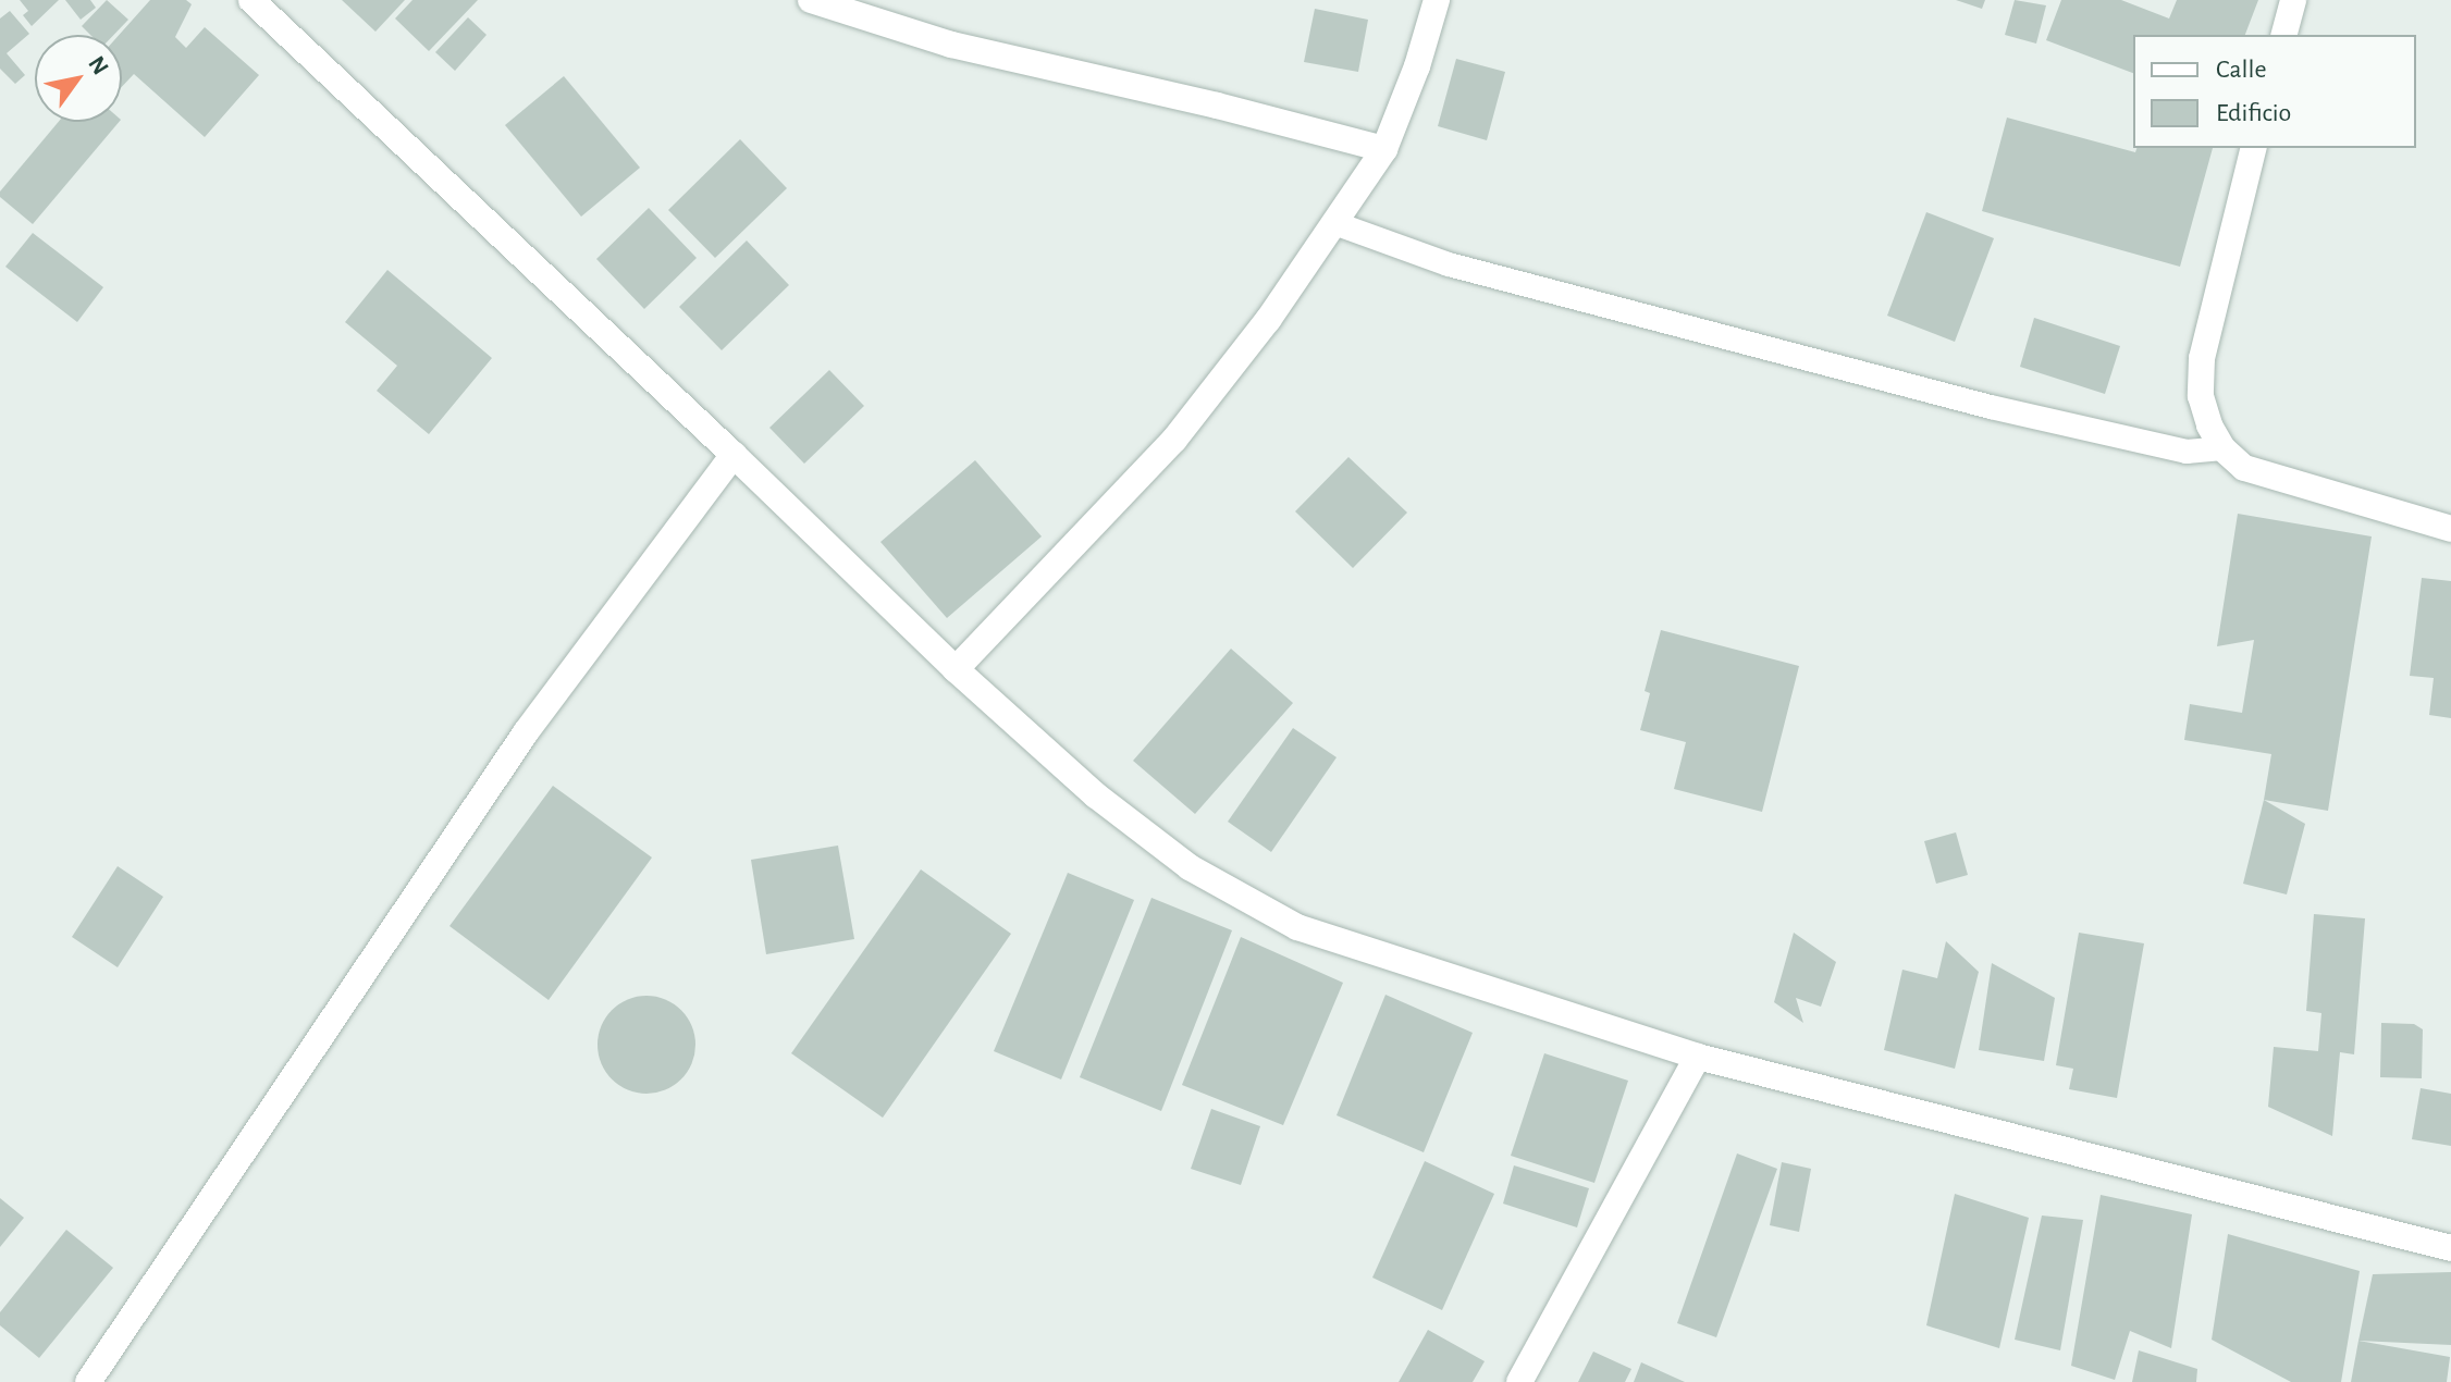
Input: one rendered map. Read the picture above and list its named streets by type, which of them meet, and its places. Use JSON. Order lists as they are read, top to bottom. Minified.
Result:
{"legend":["Calle","Edificio"],"north":"top right"}
